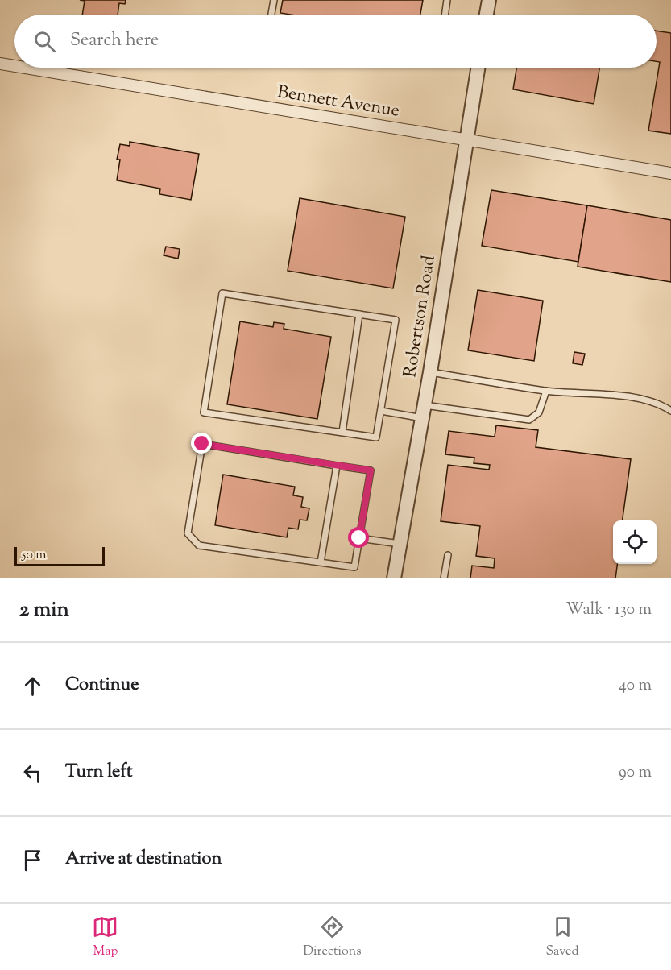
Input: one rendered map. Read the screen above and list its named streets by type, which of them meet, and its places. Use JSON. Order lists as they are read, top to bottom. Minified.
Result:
{"streets":{"street":["Bennett Avenue","Robertson Road"]},"crossings":[["Bennett Avenue","Robertson Road"]],"scale_bar":"50 m","page":{"search":"Search here","scale":"50 m","heading":["2 min","Walk · 130 m"],"list":[["Continue","40 m"],["Turn left","90 m"],"Arrive at destination"],"nav":["Map","Directions","Saved"]}}
